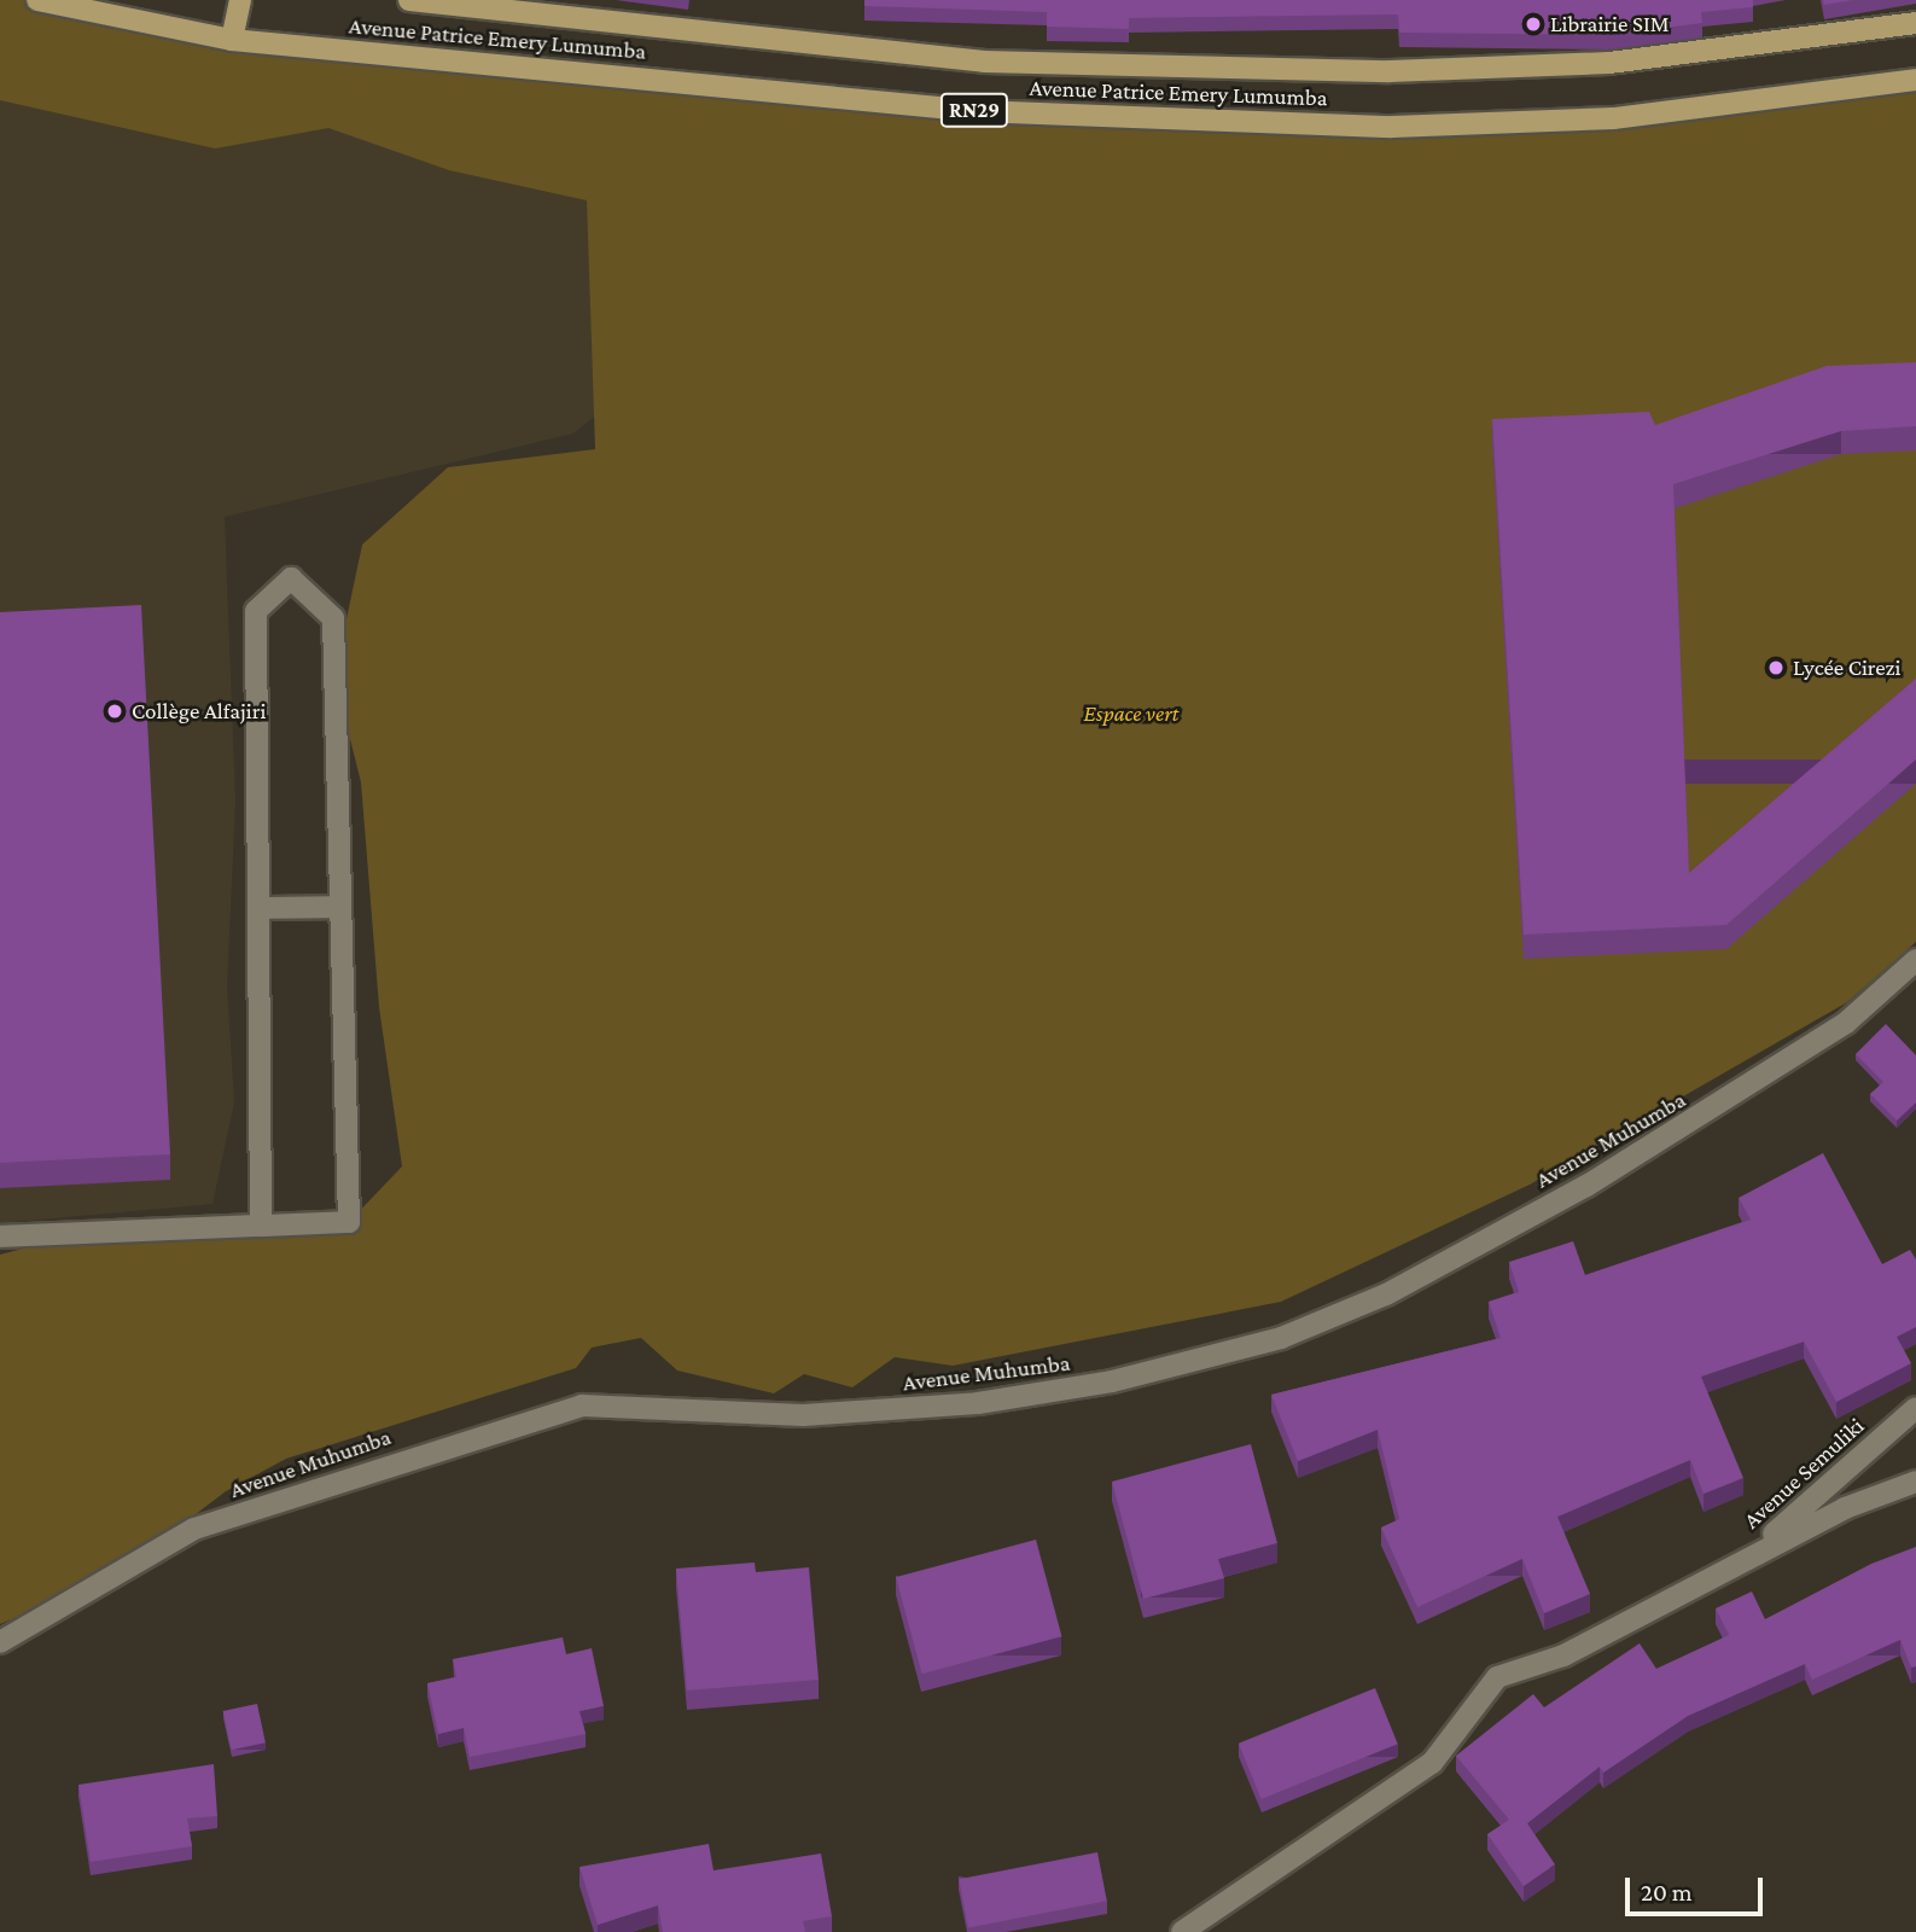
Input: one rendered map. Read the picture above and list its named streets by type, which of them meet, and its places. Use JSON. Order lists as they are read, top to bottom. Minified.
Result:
{"streets":{"main road":["Avenue Patrice Emery Lumumba","RN29"],"street":["Avenue Muhumba","Avenue Semuliki"]},"parks":["Espace vert"],"places":["Librairie SIM","Lycée Cirezi","Collège Alfajiri"],"scale_bar":"20 m"}
